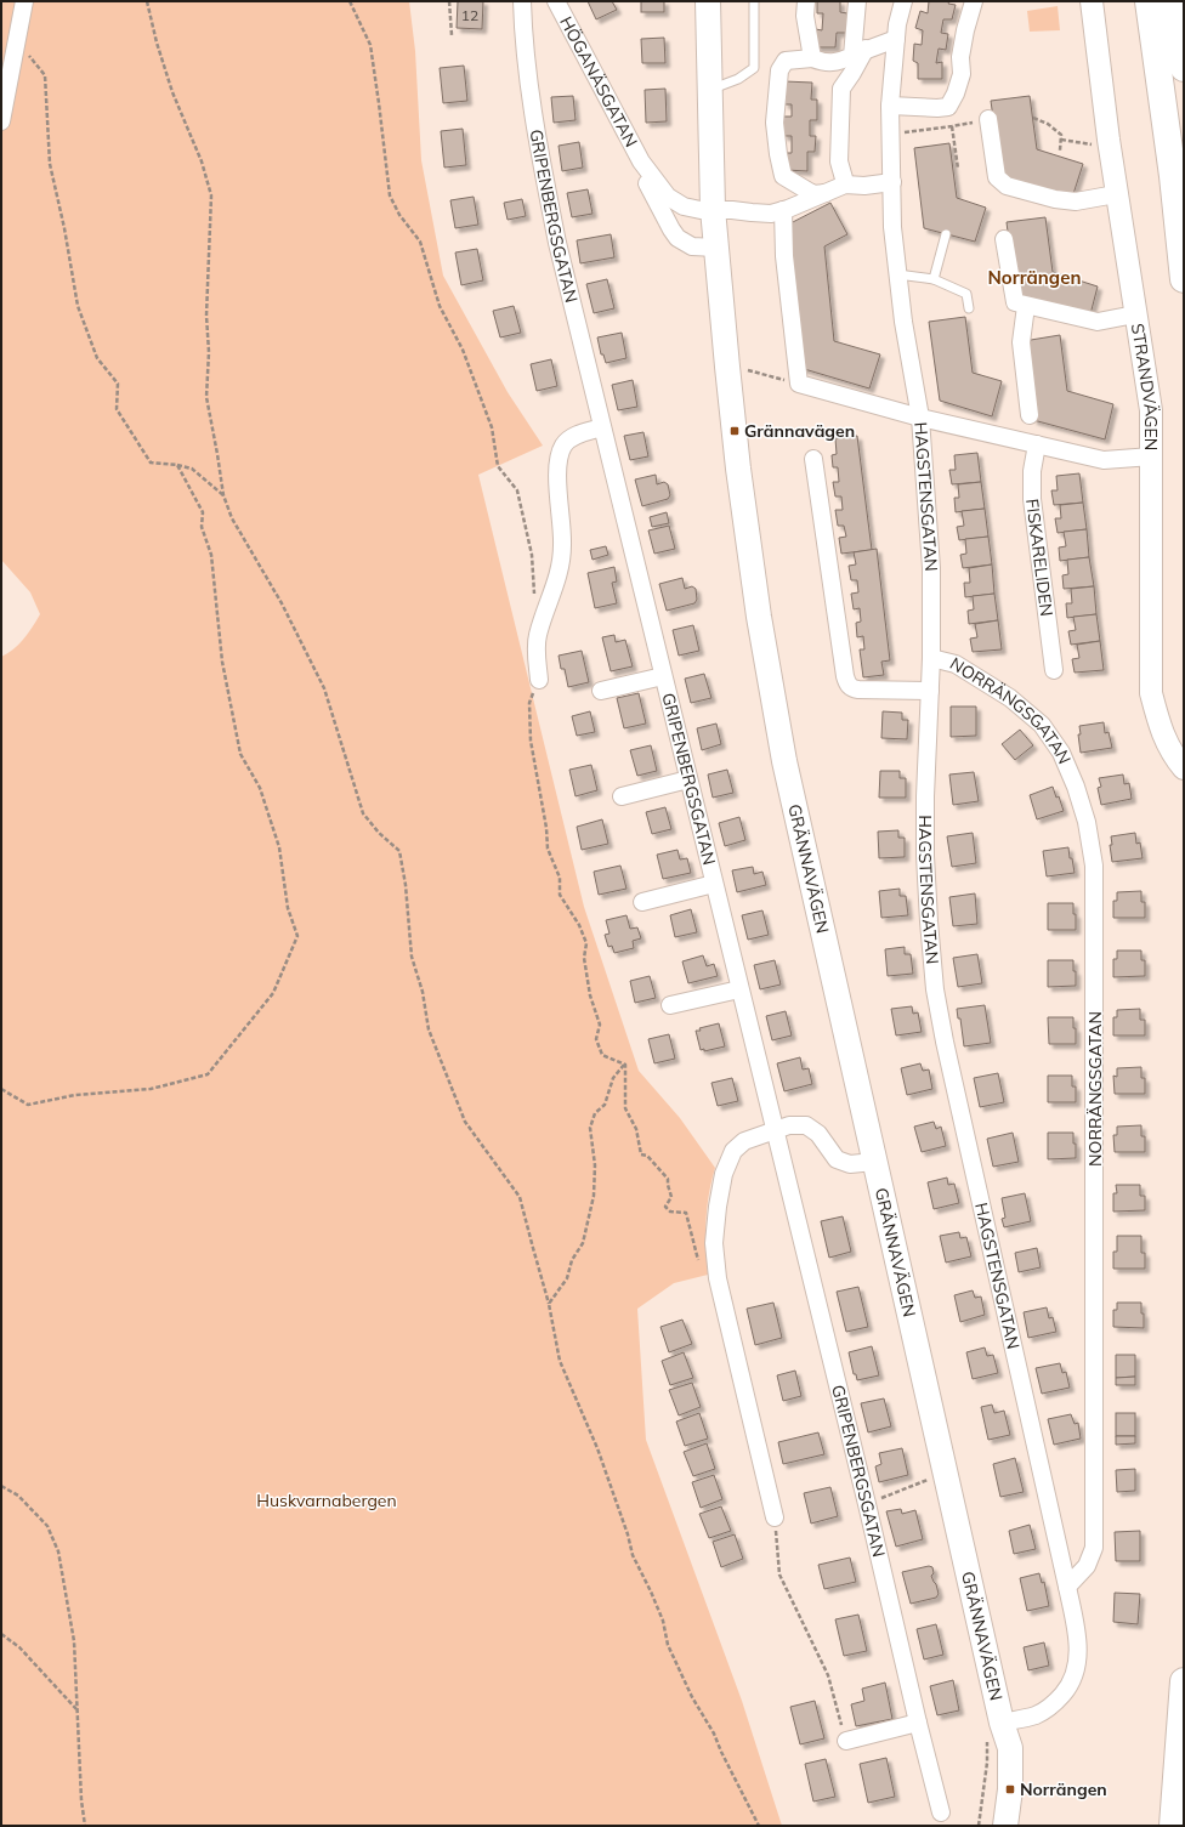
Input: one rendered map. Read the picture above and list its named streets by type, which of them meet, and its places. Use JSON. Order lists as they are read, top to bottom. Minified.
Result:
{"streets":{"main road":["GRÄNNAVÄGEN"],"street":["HÖGANÄSGATAN","GRIPENBERGSGATAN","STRANDVÄGEN","HAGSTENSGATAN","FISKARELIDEN","NORRÄNGSGATAN"]},"crossings":[["HÖGANÄSGATAN","GRÄNNAVÄGEN"],["HAGSTENSGATAN","NORRÄNGSGATAN"],["HAGSTENSGATAN","GRÄNNAVÄGEN"]],"districts":["Norrängen"],"parks":["Huskvarnabergen"],"places":{"transit":["Grännavägen","Norrängen"]},"house_numbers":["12"]}
